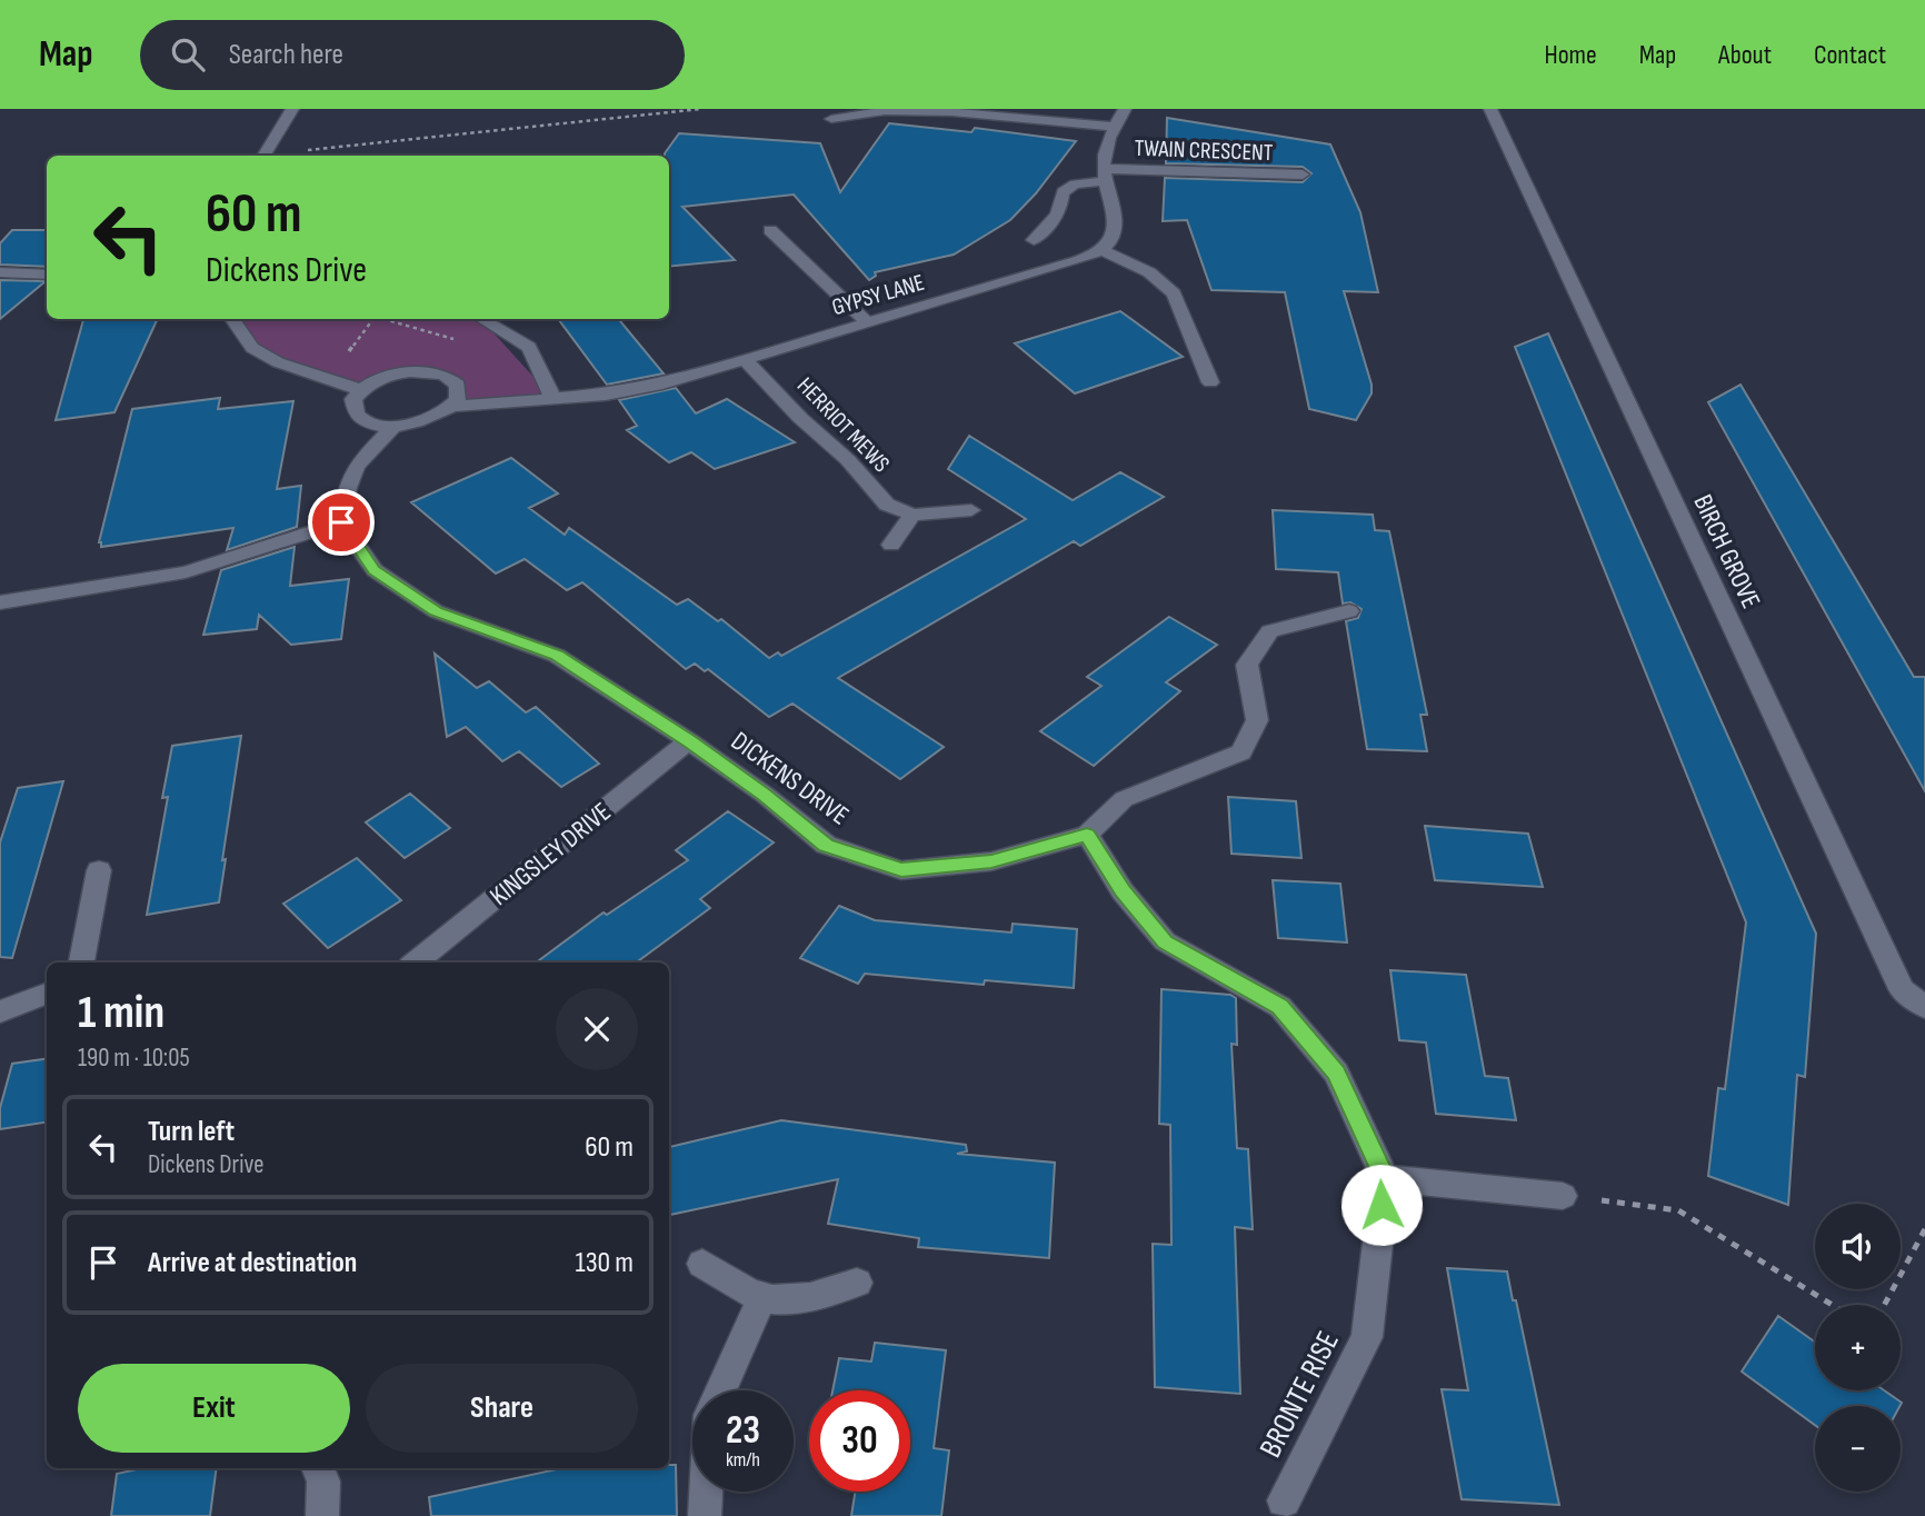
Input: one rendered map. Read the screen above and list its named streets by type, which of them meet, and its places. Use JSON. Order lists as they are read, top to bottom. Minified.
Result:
{"streets":{"street":["TWAIN CRESCENT","GYPSY LANE","HERRIOT MEWS","BIRCH GROVE","DICKENS DRIVE","KINGSLEY DRIVE","BRONTE RISE"]},"crossings":[["GYPSY LANE","HERRIOT MEWS"],["DICKENS DRIVE","KINGSLEY DRIVE"]],"page":{"header":"Map","search":"Search here","nav":["Home","Map","About","Contact"],"turn":["60 m","Dickens Drive"],"heading":["1 min","190 m · 10:05"],"list":[{"name":"Turn left","note":"Dickens Drive","value":"60 m"},{"name":"Arrive at destination","value":"130 m"}],"map_buttons":["+","−"],"buttons":["Exit","Share"],"speed":"23 km/h","limit":"30"}}
